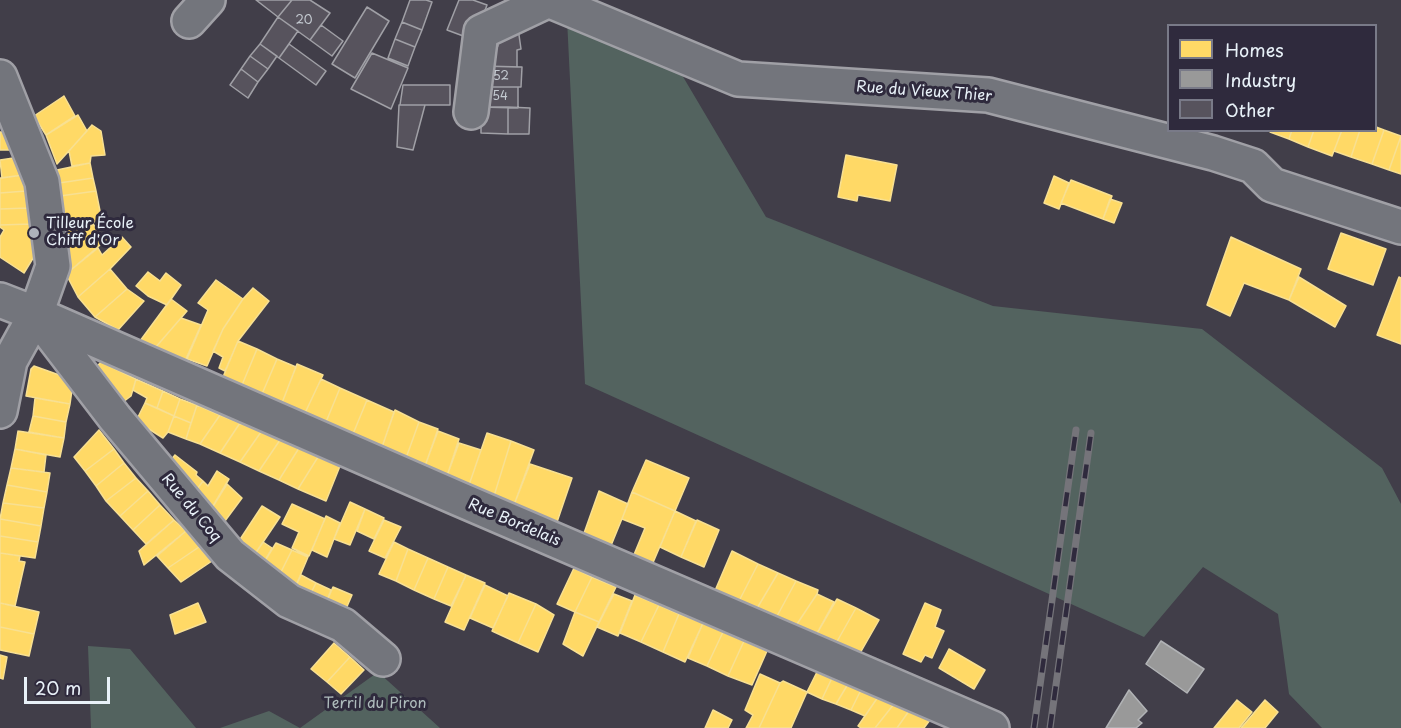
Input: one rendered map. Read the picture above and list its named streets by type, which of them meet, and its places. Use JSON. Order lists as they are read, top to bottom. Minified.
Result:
{"streets":{"street":["Rue du Vieux Thier","Rue du Coq","Rue Bordelais"]},"crossings":[["Rue du Coq","Rue Bordelais"]],"parks":["Terril du Piron"],"places":["Tilleur École Chiff d'Or"],"house_numbers":["20","52","54"],"legend":["Homes","Industry","Other"],"scale_bar":"20 m"}
